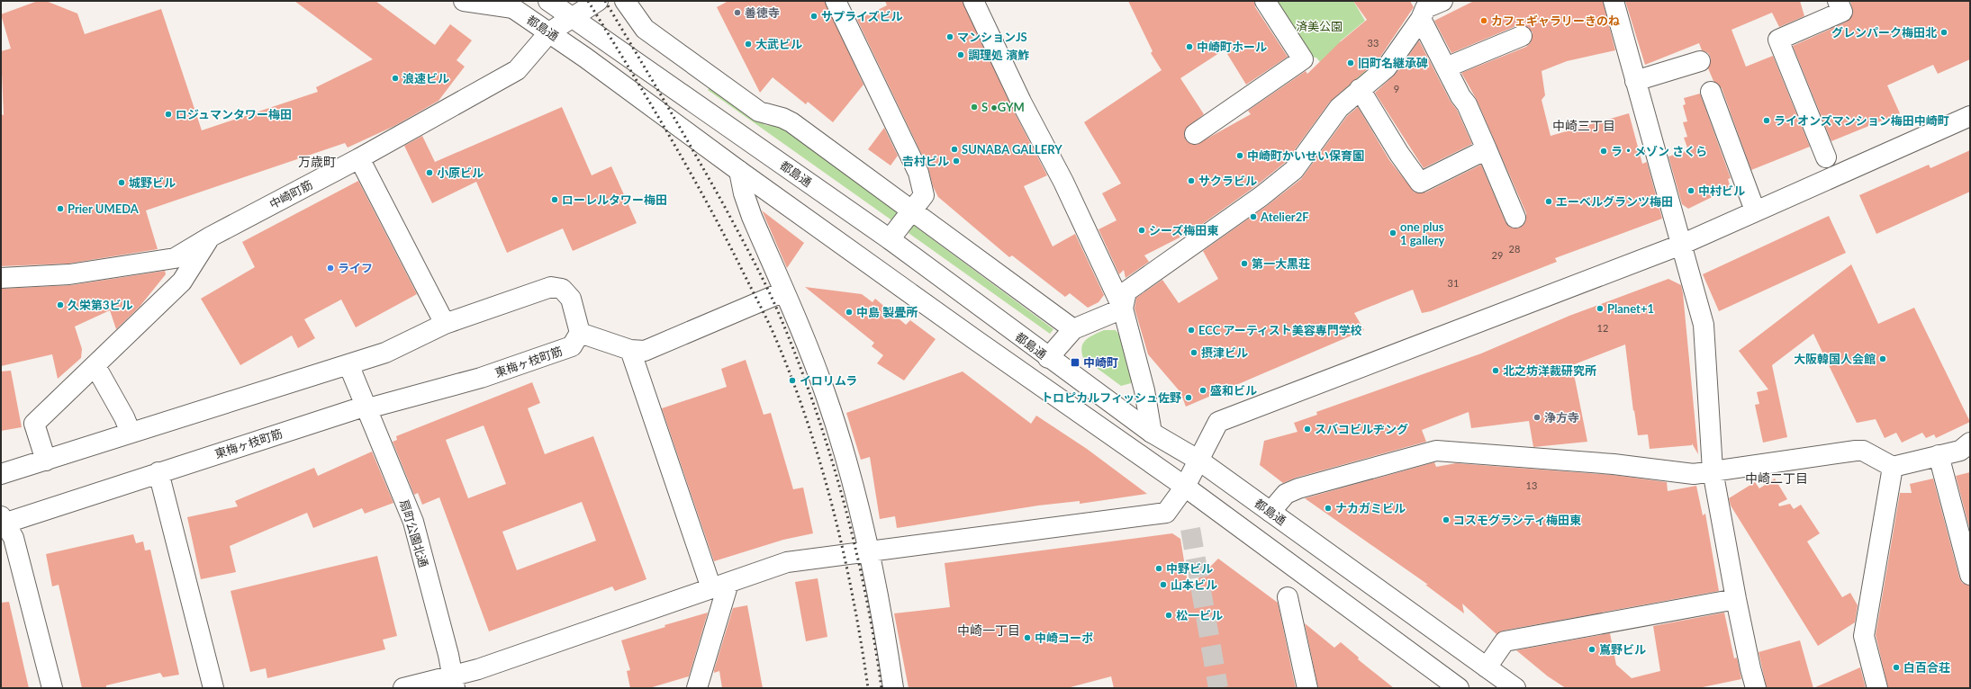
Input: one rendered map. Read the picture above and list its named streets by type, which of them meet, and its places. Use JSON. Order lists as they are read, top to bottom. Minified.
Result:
{"streets":{"street":["都島通","中崎町筋","東梅ヶ枝町筋","扇町公園北通"]},"crossings":[["都島通","中崎町筋"],["東梅ヶ枝町筋","扇町公園北通"]],"districts":["中崎三丁目","万歳町","中崎二丁目","中崎一丁目"],"parks":["済美公園"],"places":{"other":["善徳寺","サプライズビル","カフェギャラリーきのね","グレンパーク梅田北","マンションJS","大武ビル","中崎町ホール","調理処 濱鮓","旧町名継承碑","浪速ビル","S •GYM","ロジュマンタワー梅田","ライオンズマンション梅田中崎町","SUNABA GALLERY","ラ・メゾン さくら","中崎町かいせい保育園","𠮷村ビル","小原ビル","サクラビル","城野ビル","中村ビル","ローレルタワー梅田","エーベルグランツ梅田","Prier UMEDA","Atelier2F","シーズ梅田東","one plus 1 gallery","第一大黒荘","ライフ","久栄第3ビル","Planet+1","中島 製畳所","ECC アーティスト美容専門学校","摂津ビル","大阪韓国人会館","北之坊洋裁研究所","イロリムラ","盛和ビル","トロピカルフィッシュ佐野","浄方寺","スバコビルヂング","ナカガミビル","コスモグラシティ梅田東","中野ビル","山本ビル","松一ビル","中崎コーポ","嶌野ビル","白百合荘"],"transit":["中崎町"]},"house_numbers":["33","9","28","29","31","12","13"]}
